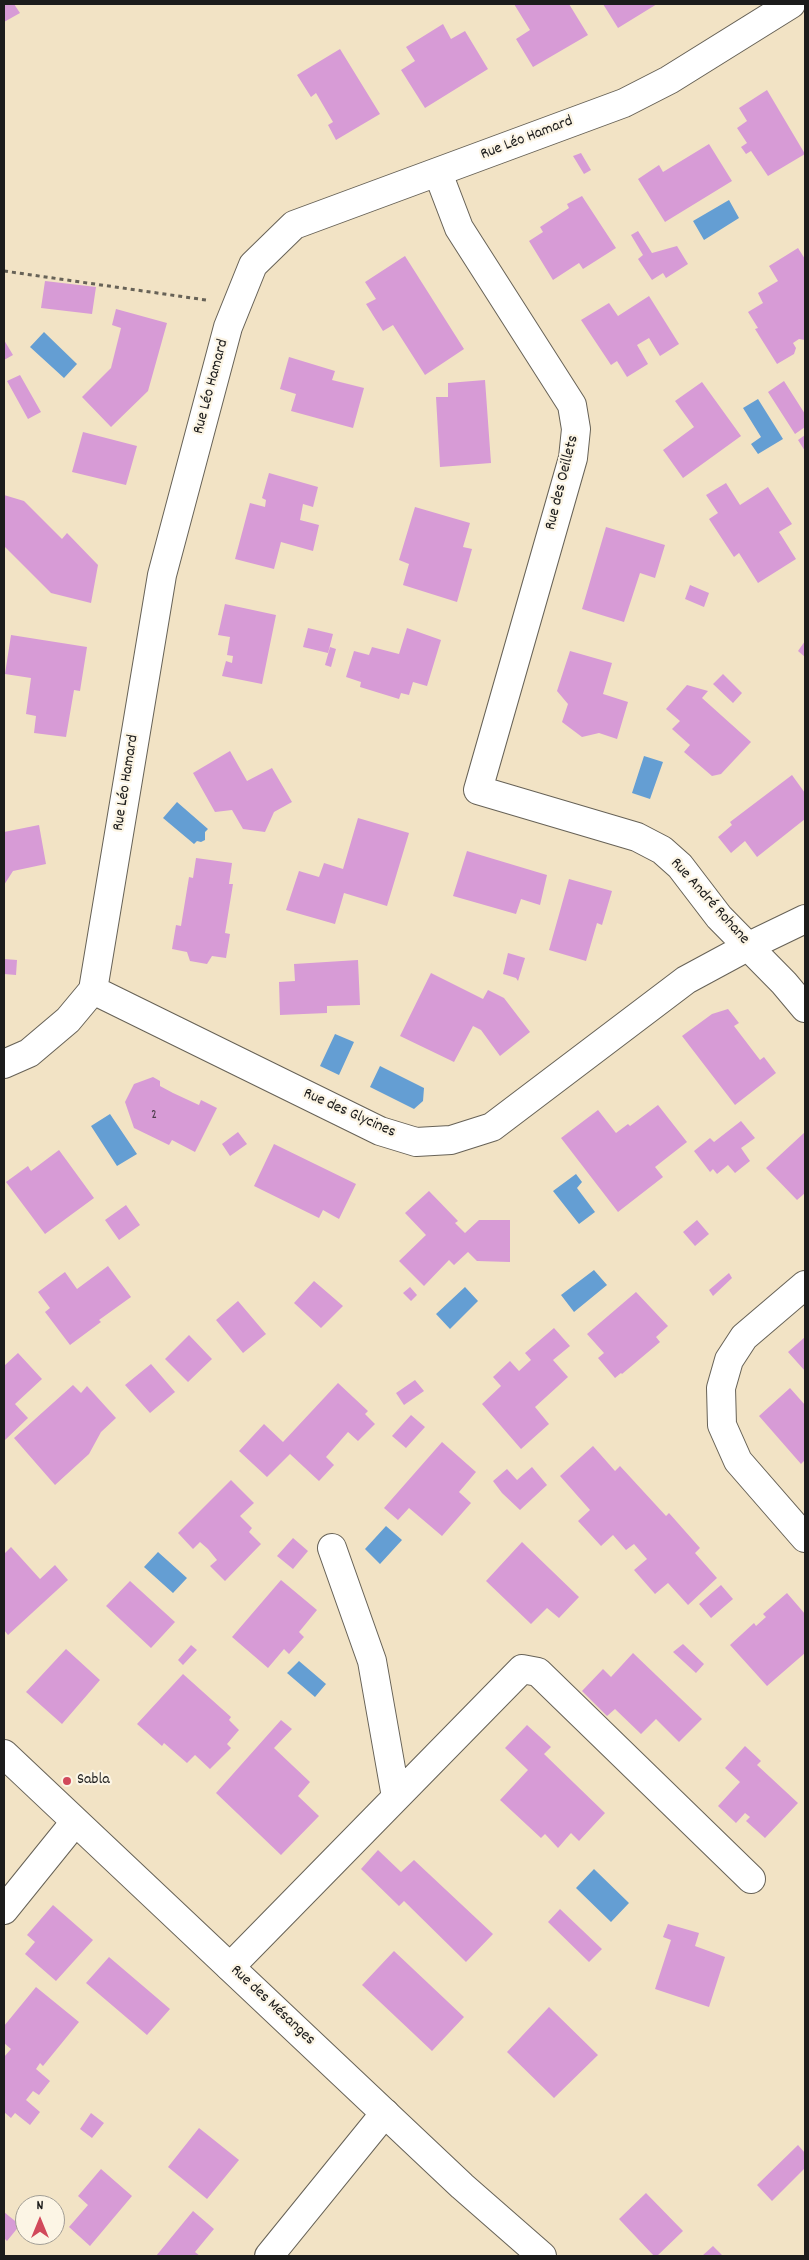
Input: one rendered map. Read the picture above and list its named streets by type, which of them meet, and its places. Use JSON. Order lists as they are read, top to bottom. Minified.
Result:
{"streets":{"street":["Rue Léo Hamard","Rue des Oeillets","Rue André Rohane","Rue des Glycines","Rue des Mésanges"]},"crossings":[["Rue Léo Hamard","Rue des Oeillets"],["Rue Léo Hamard","Rue des Glycines"],["Rue des Oeillets","Rue André Rohane"],["Rue André Rohane","Rue des Glycines"]],"places":["Sabla"],"house_numbers":["2"],"north":"top"}
